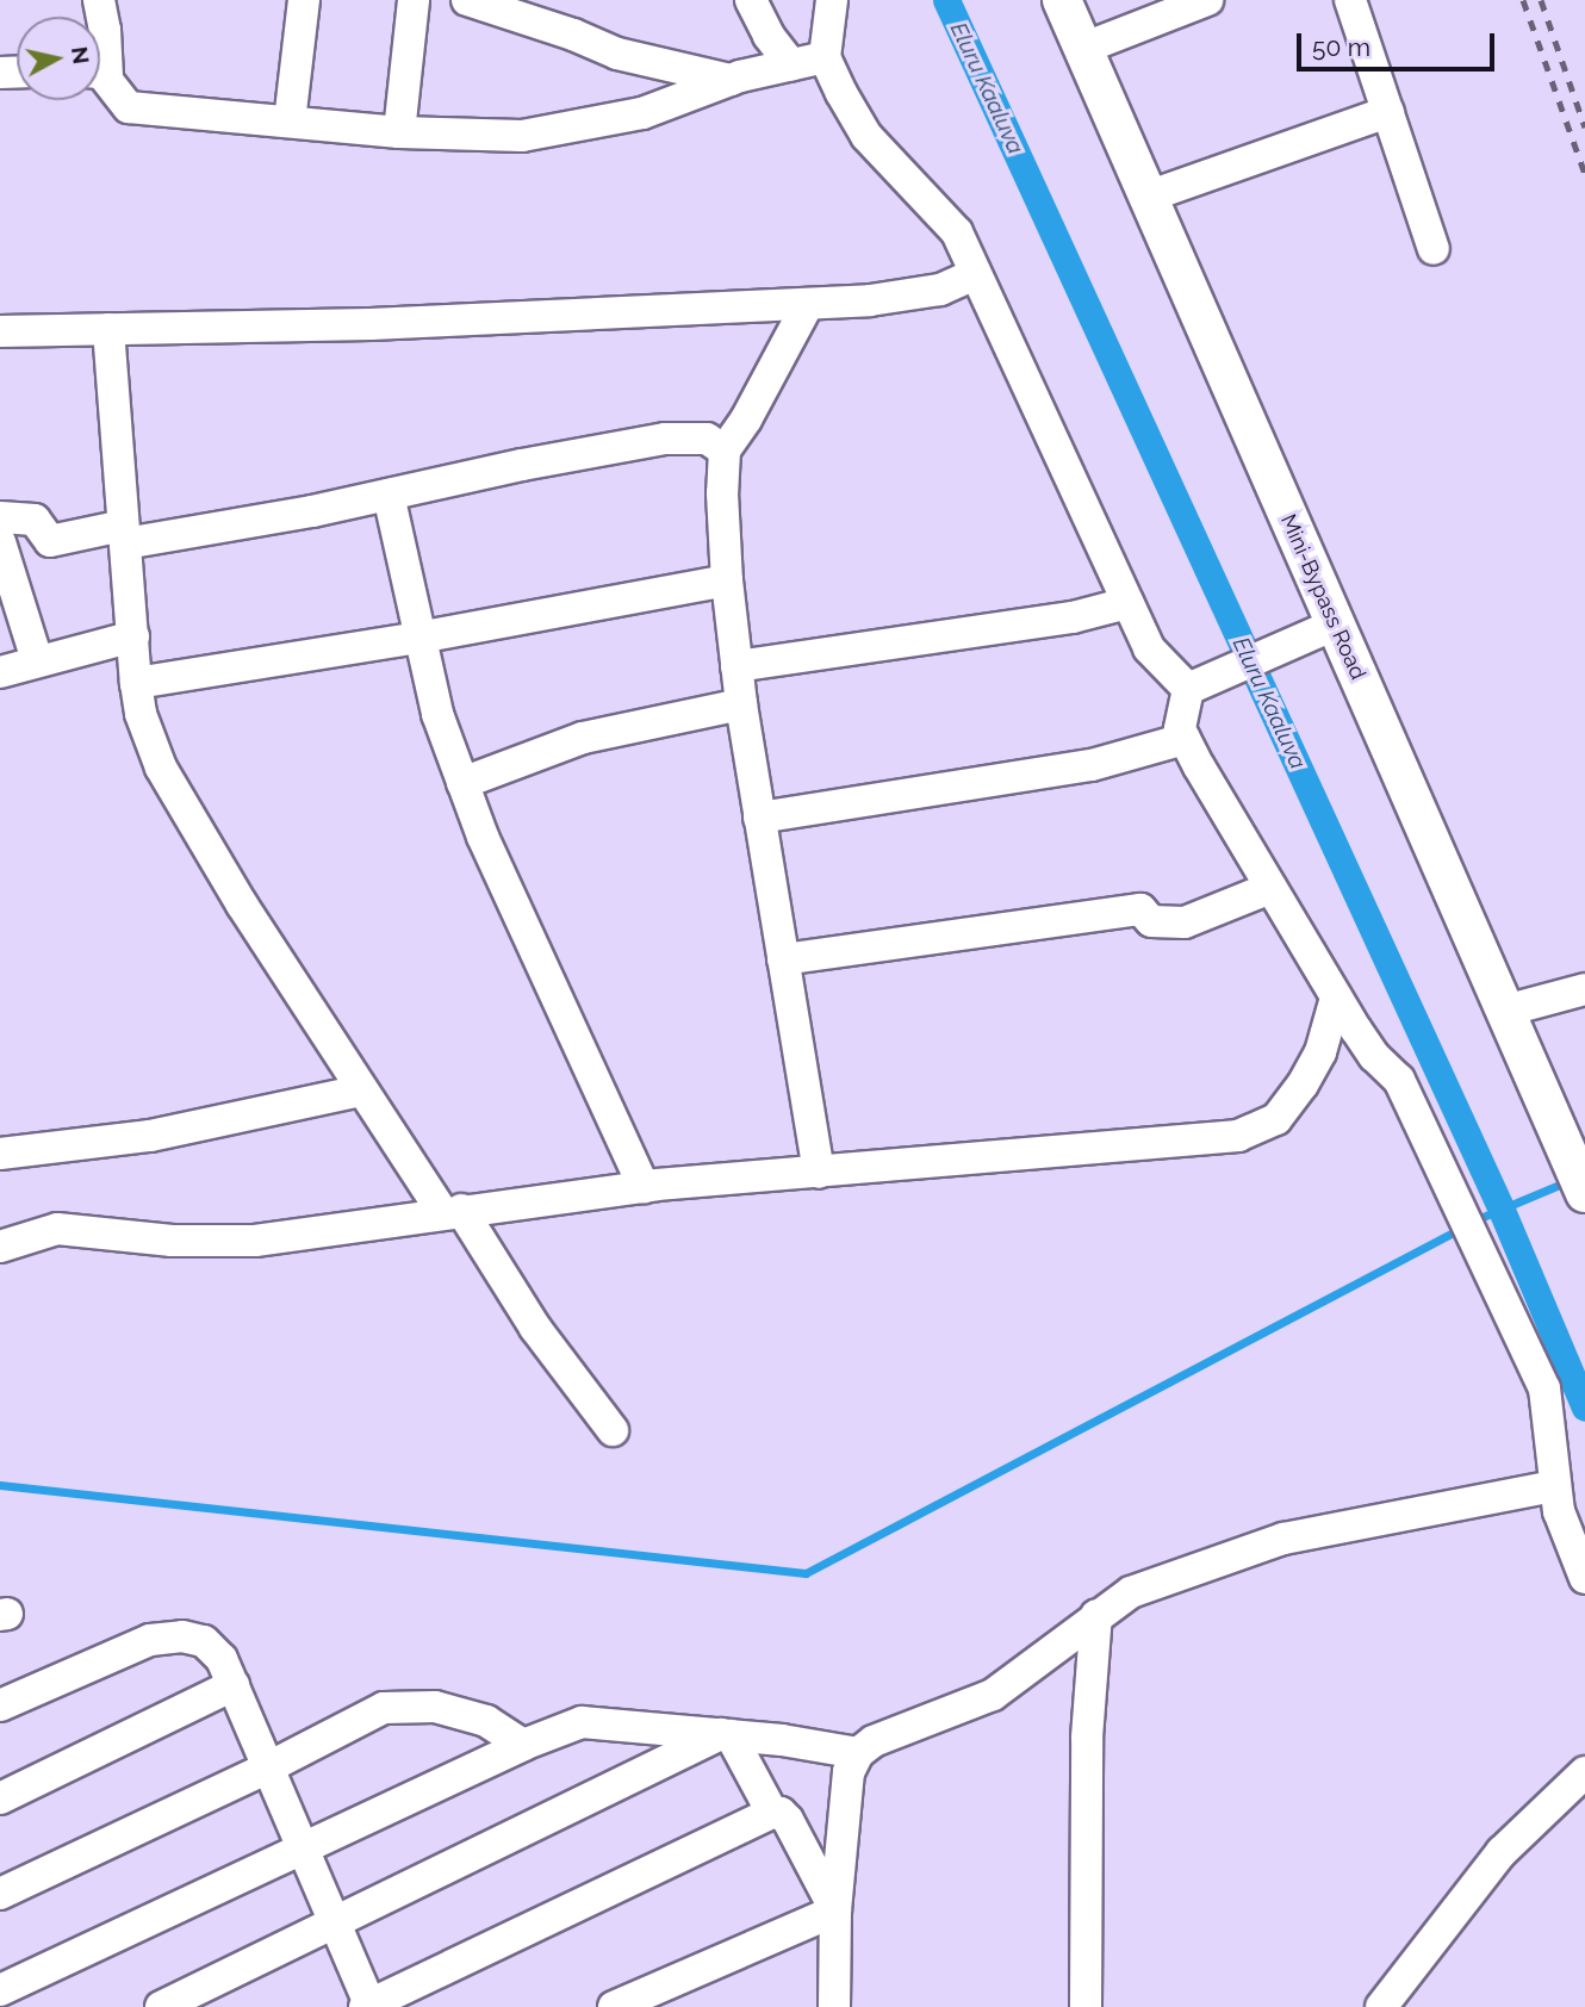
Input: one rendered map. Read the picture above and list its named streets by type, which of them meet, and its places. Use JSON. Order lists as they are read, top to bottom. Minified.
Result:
{"streets":{"main road":["Mini-Bypass Road"]},"water":["Eluru Kaaluva"],"scale_bar":"50 m","north":"right"}
